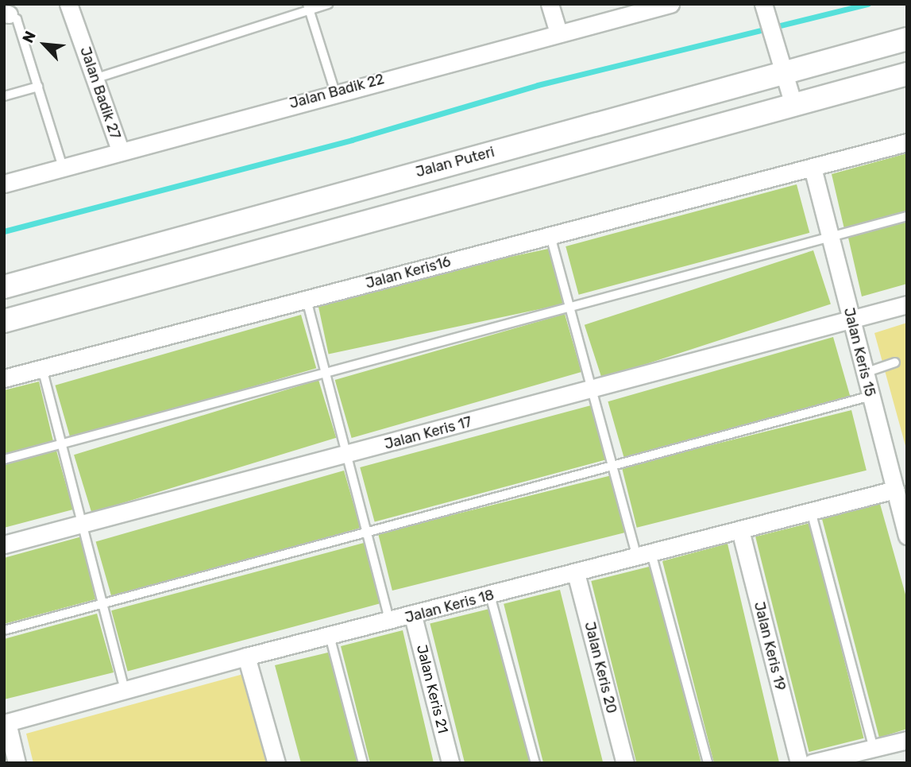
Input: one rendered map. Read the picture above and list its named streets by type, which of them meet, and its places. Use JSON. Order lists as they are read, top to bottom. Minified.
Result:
{"streets":{"main road":["Jalan Puteri"],"street":["Jalan Badik 22","Jalan Badik 27","Jalan Keris16","Jalan Keris 15","Jalan Keris 17","Jalan Keris 18","Jalan Keris 19","Jalan Keris 20","Jalan Keris 21"]},"crossings":[["Jalan Badik 22","Jalan Badik 27"],["Jalan Keris16","Jalan Keris 15"],["Jalan Keris 15","Jalan Keris 17"],["Jalan Keris 15","Jalan Keris 18"],["Jalan Keris 18","Jalan Keris 19"],["Jalan Keris 18","Jalan Keris 20"],["Jalan Keris 18","Jalan Keris 21"]],"north":"top left"}
